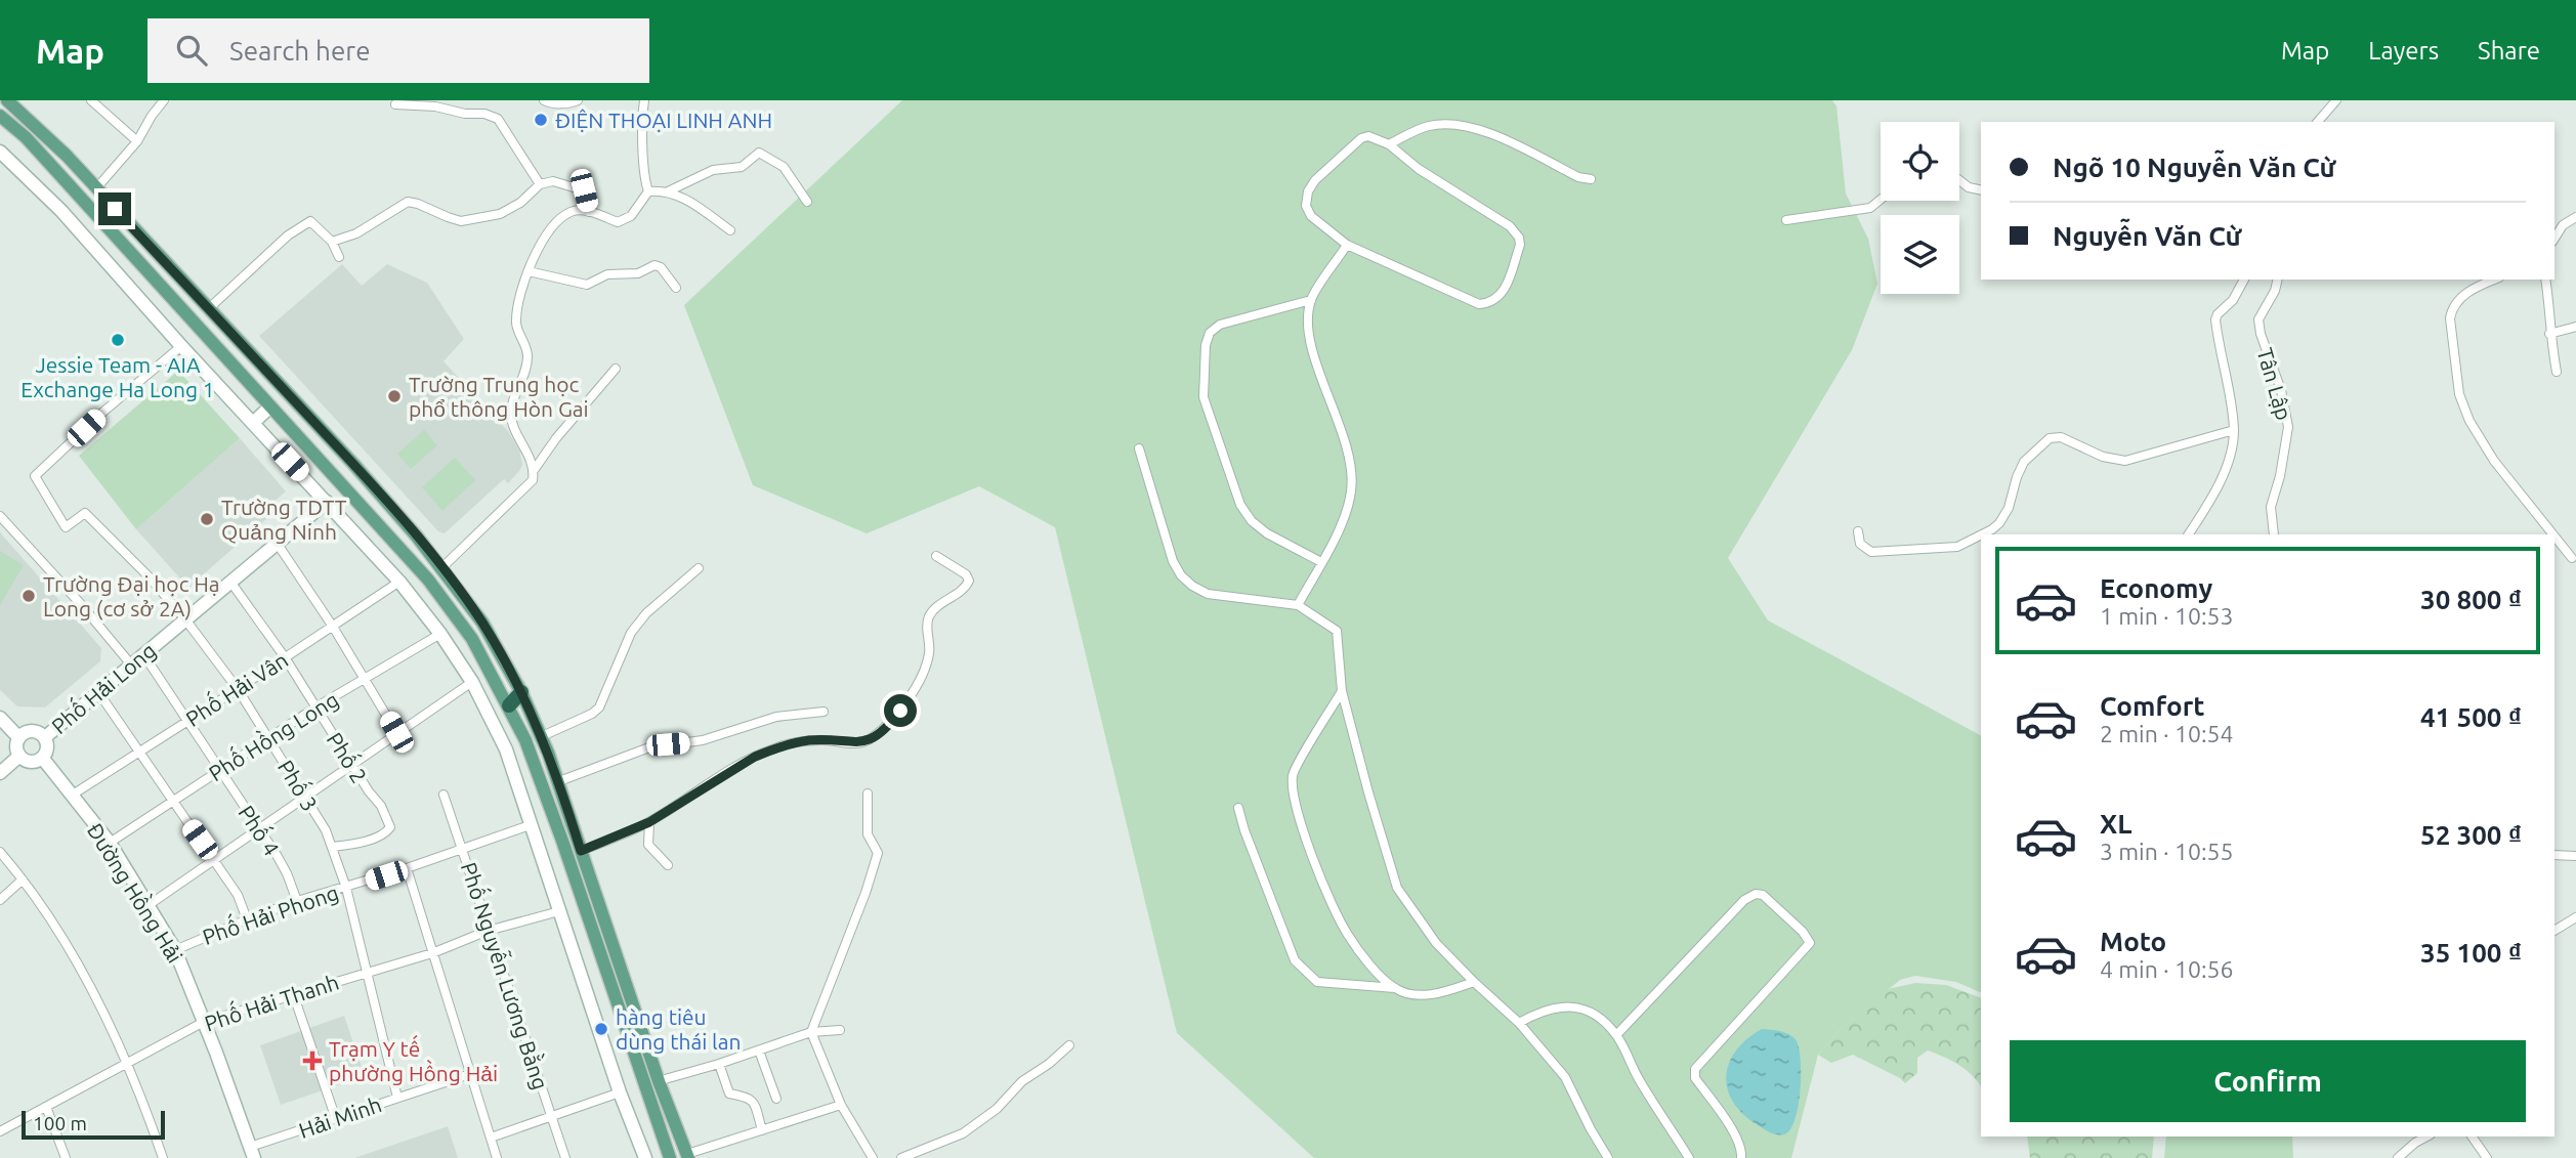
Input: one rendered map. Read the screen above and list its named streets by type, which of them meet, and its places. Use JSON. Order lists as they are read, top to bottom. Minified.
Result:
{"streets":{"street":["Tân Lập","Phố Hải Long","Phố Hải Vân","Phố Hồng Long","Phố 2","Phố 3","Phố 4","Đường Hồng Hải","Phố Hải Phong","Phố Nguyễn Lương Bằng","Phố Hải Thanh","Hải Minh"]},"crossings":[["Phố Hải Long","Phố 2"],["Phố Hải Long","Phố 3"],["Phố Hải Long","Phố 4"],["Phố Hải Long","Đường Hồng Hải"],["Phố Hải Vân","Phố 2"],["Phố Hải Vân","Phố 3"],["Phố Hải Vân","Phố 4"],["Phố Hải Vân","Đường Hồng Hải"],["Phố Hồng Long","Phố 2"],["Phố Hồng Long","Phố 3"],["Phố Hồng Long","Phố 4"],["Phố Hồng Long","Đường Hồng Hải"],["Phố 2","Phố 3"],["Phố 3","Phố Hải Phong"],["Phố 3","Phố Hải Thanh"],["Phố 3","Hải Minh"],["Phố 4","Phố Hải Phong"],["Đường Hồng Hải","Phố Hải Phong"],["Đường Hồng Hải","Phố Hải Thanh"],["Đường Hồng Hải","Hải Minh"],["Phố Hải Phong","Phố Nguyễn Lương Bằng"],["Phố Nguyễn Lương Bằng","Phố Hải Thanh"]],"places":{"other":["ĐIỆN THOẠI LINH ANH","Jessie Team - AIA Exchange Ha Long 1","Trường Trung học phổ thông Hòn Gai","Trường TDTT Quảng Ninh","Trường Đại học Hạ Long (cơ sở 2A)","hàng tiêu dùng thái lan"],"health":["Trạm Y tế phường Hồng Hải"]},"scale_bar":"100 m","page":{"header":"Map","search":"Search here","nav":["Map","Layers","Share"],"banner":["Ngõ 10 Nguyễn Văn Cừ","Nguyễn Văn Cừ"],"list":[{"name":"Economy","note":"1 min · 10:53","value":"30 800 ₫"},{"name":"Comfort","note":"2 min · 10:54","value":"41 500 ₫"},{"name":"XL","note":"3 min · 10:55","value":"52 300 ₫"},{"name":"Moto","note":"4 min · 10:56","value":"35 100 ₫"}],"buttons":"Confirm","scale":"100 m"}}
